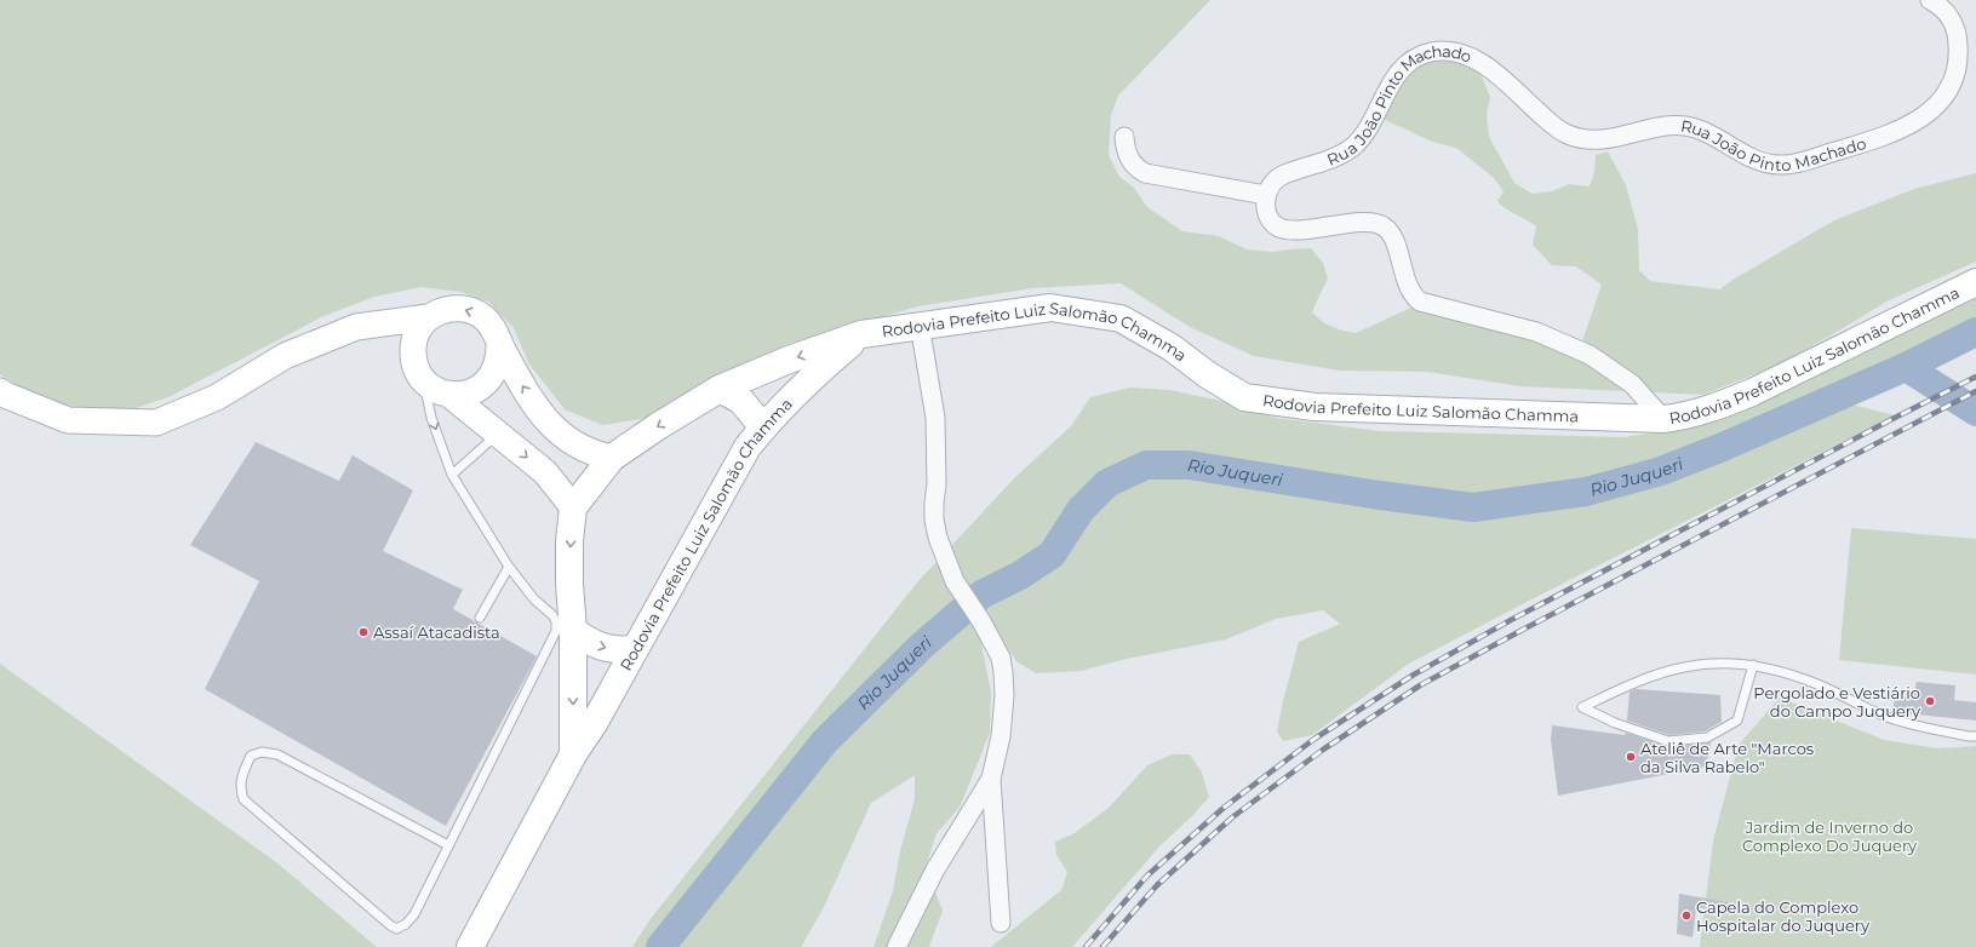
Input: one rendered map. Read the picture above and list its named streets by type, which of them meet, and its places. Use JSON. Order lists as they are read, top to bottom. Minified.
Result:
{"streets":{"main road":["Rodovia Prefeito Luiz Salomão Chamma"],"street":["Rua João Pinto Machado"]},"water":["Rio Juqueri"],"parks":["Jardim de Inverno do Complexo Do Juquery"],"places":["Assaí Atacadista","Pergolado e Vestiário do Campo Juquery","Ateliê de Arte \"Marcos da Silva Rabelo\"","Capela do Complexo Hospitalar do Juquery"]}
